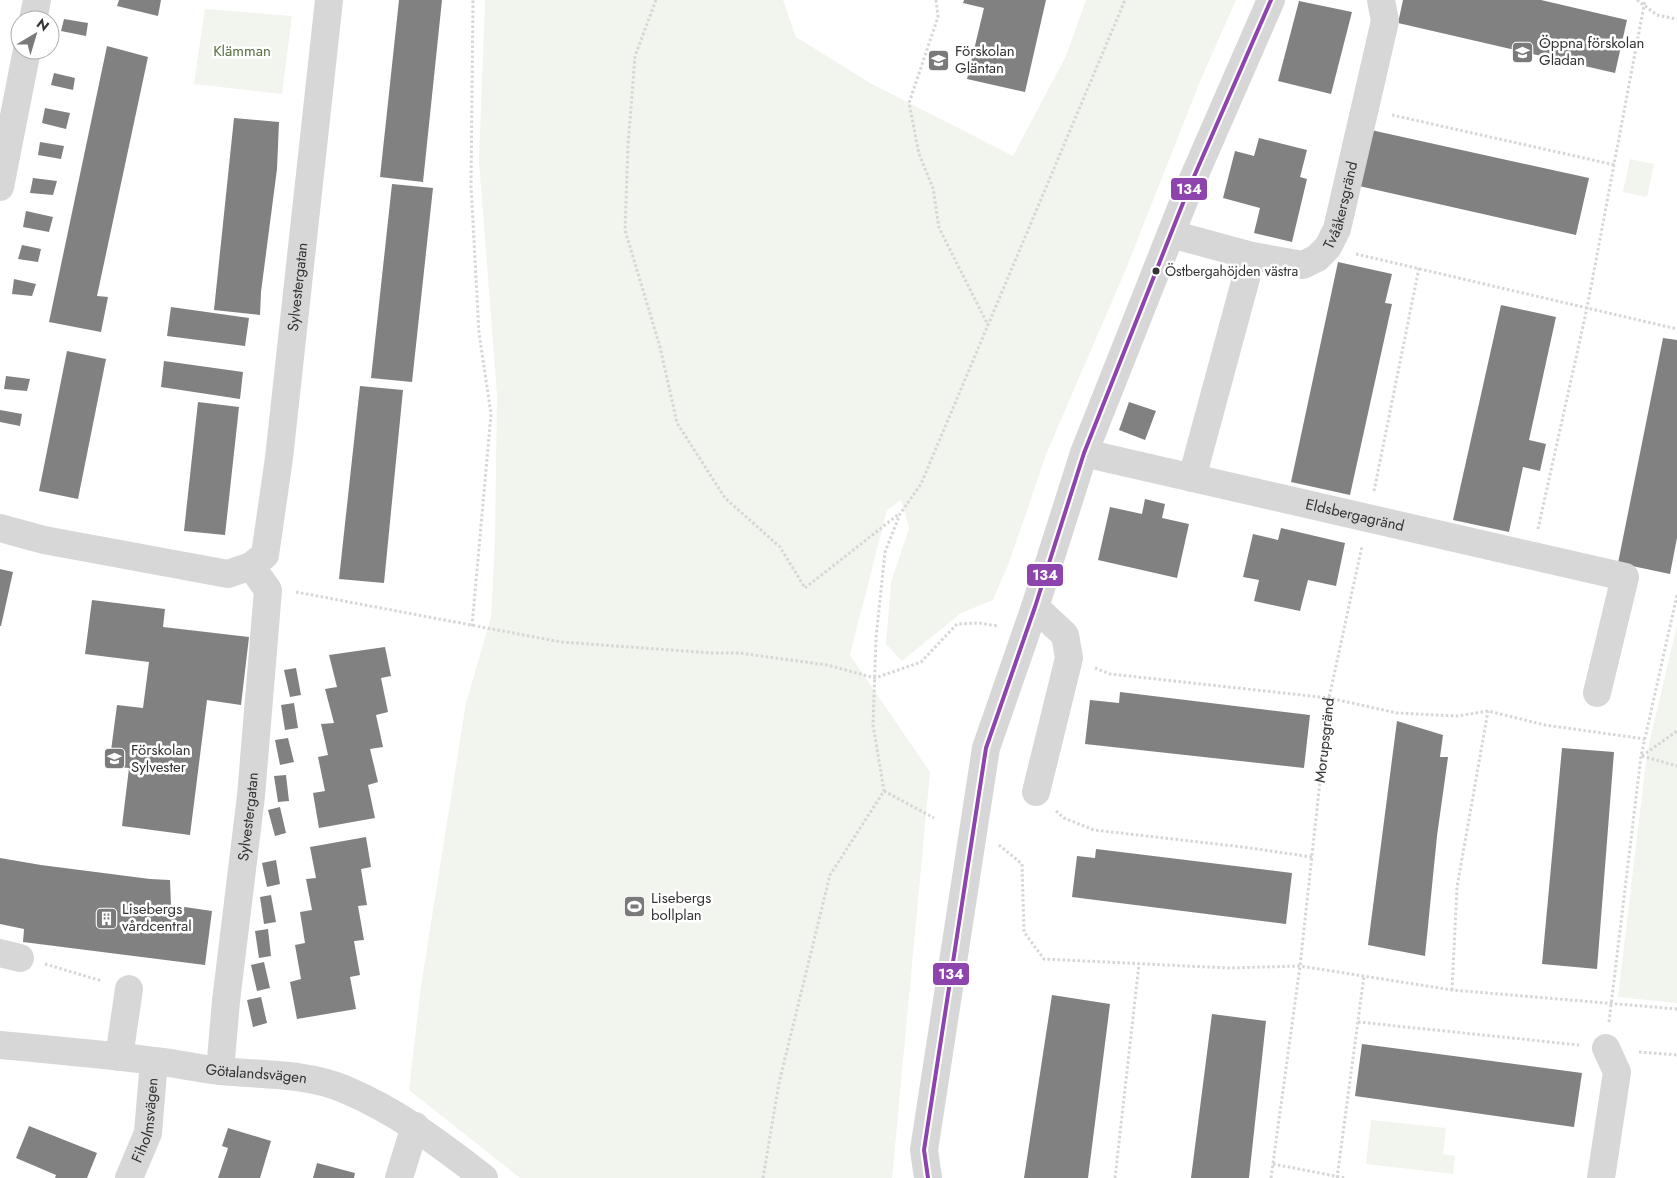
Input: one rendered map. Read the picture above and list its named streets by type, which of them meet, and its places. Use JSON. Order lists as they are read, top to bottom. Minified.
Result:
{"streets":{"street":["Tvååkersgränd","Sylvestergatan","Eldsbergagränd","Götalandsvägen","Fiholmsvägen"],"path":["Morupsgränd"]},"crossings":[["Sylvestergatan","Götalandsvägen"],["Eldsbergagränd","Morupsgränd"],["Götalandsvägen","Fiholmsvägen"]],"parks":["Klämman"],"places":{"school or university":["Öppna förskolan Gladan","Förskolan Gläntan","Förskolan Sylvester"],"other":["Östbergahöjden västra"],"sports":["Lisebergs bollplan"],"building":["Lisebergs vårdcentral"]},"lines":["transit line 134"],"north":"top right"}
